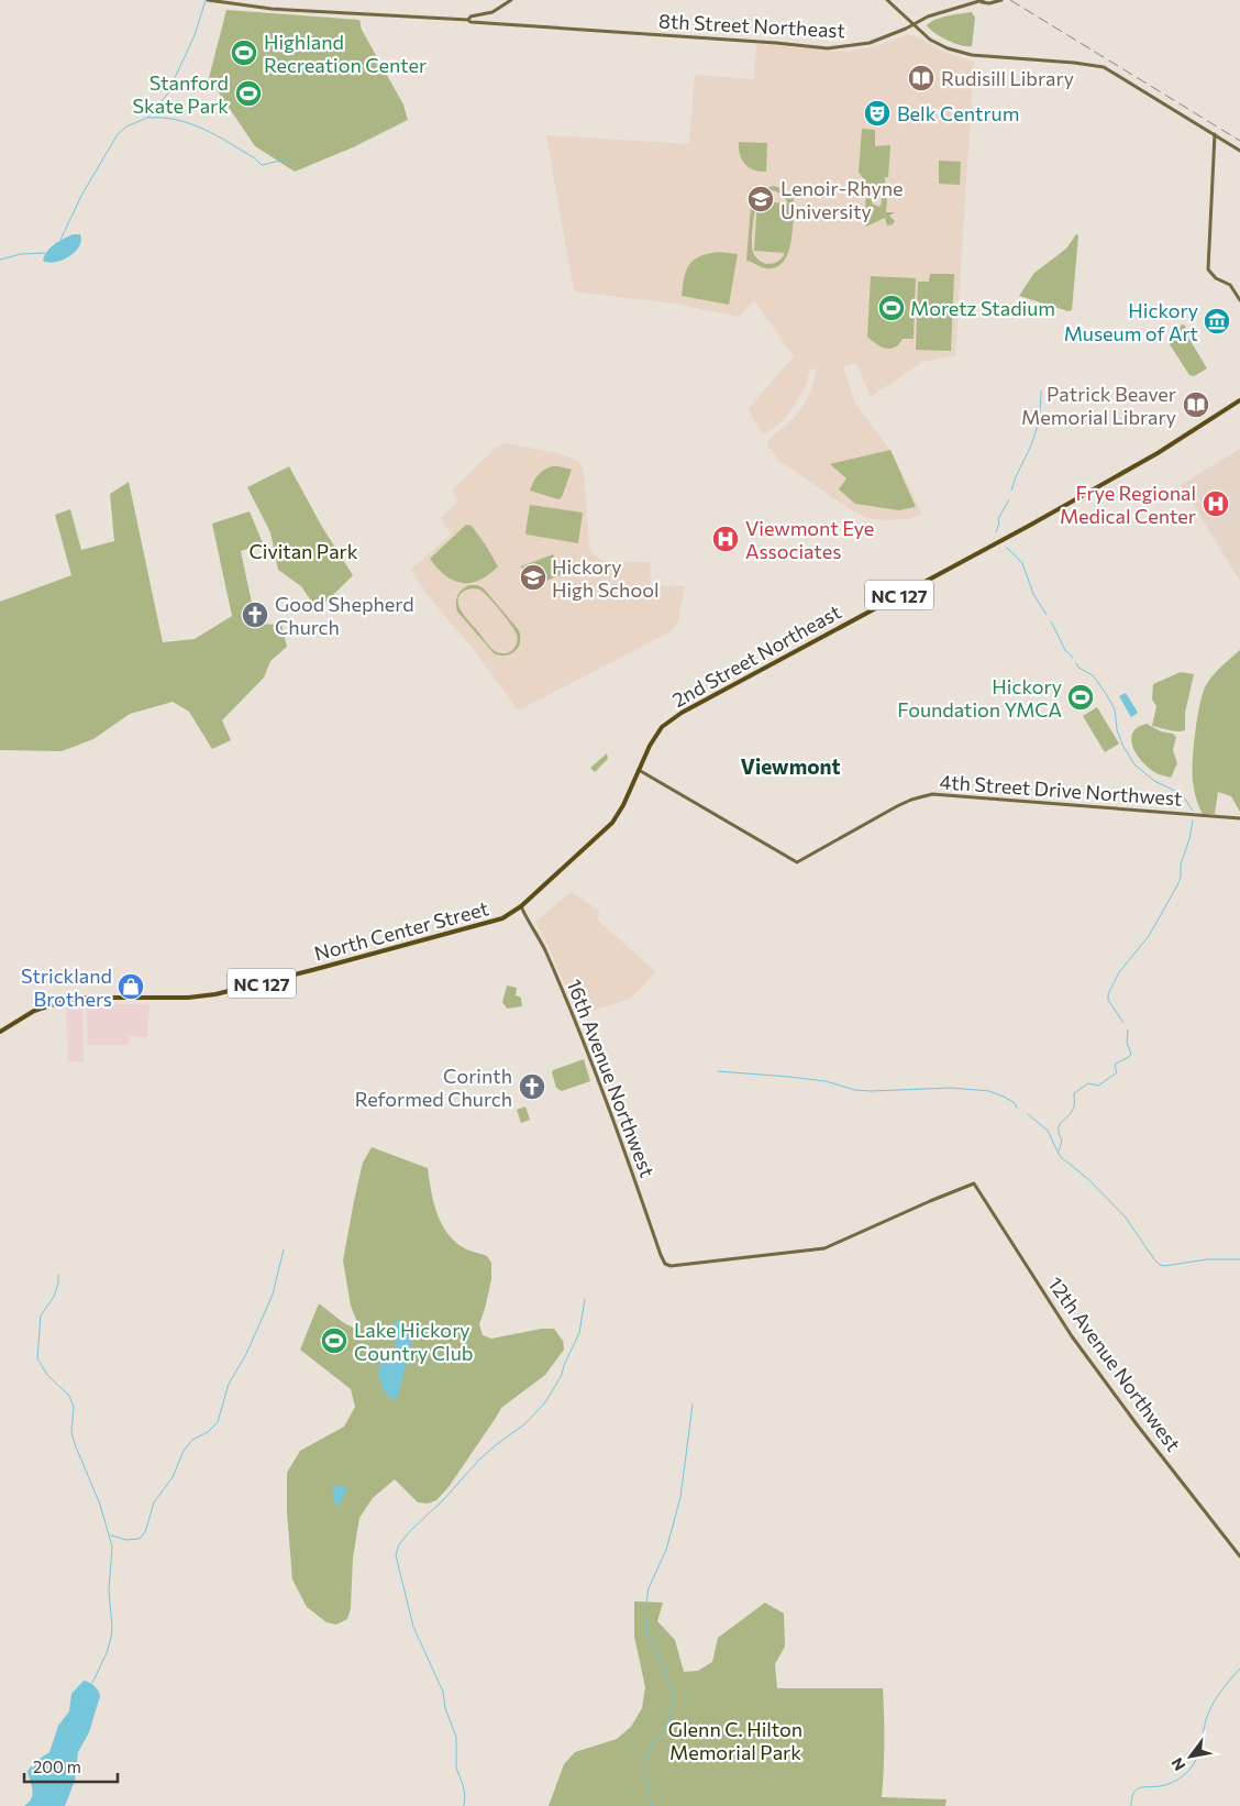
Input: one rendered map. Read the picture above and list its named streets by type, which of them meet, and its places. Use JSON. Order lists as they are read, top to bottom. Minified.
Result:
{"streets":{"main road":["8th Street Northeast","NC 127","2nd Street Northeast","4th Street Drive Northwest","North Center Street","16th Avenue Northwest","12th Avenue Northwest"]},"crossings":[["2nd Street Northeast","4th Street Drive Northwest"],["2nd Street Northeast","North Center Street"],["2nd Street Northeast","16th Avenue Northwest"],["North Center Street","16th Avenue Northwest"],["16th Avenue Northwest","12th Avenue Northwest"]],"districts":["Viewmont"],"parks":["Civitan Park","Glenn C. Hilton Memorial Park"],"places":{"sports":["Highland Recreation Center","Stanford Skate Park","Moretz Stadium","Hickory Foundation YMCA","Lake Hickory Country Club"],"library":["Rudisill Library","Patrick Beaver Memorial Library"],"theatre":["Belk Centrum"],"school or university":["Lenoir-Rhyne University","Hickory High School"],"museum":["Hickory Museum of Art"],"hospital":["Frye Regional Medical Center","Viewmont Eye Associates"],"church":["Good Shepherd Church","Corinth Reformed Church"],"shop":["Strickland Brothers"]},"scale_bar":"200 m","north":"bottom left"}
